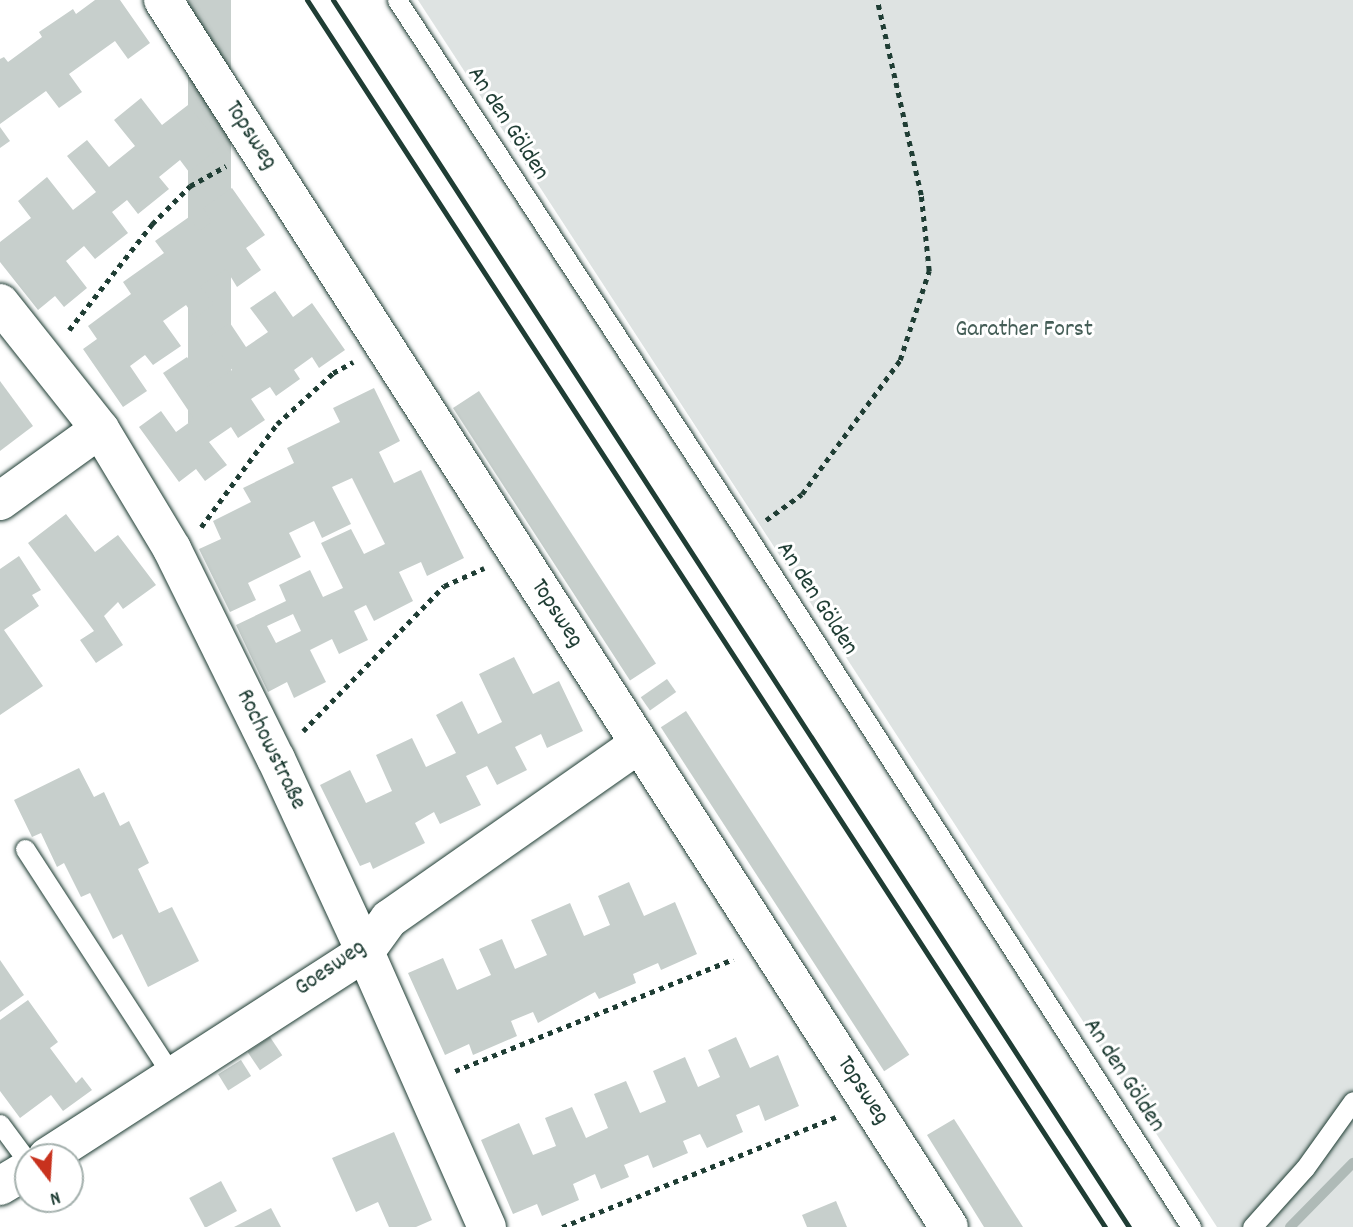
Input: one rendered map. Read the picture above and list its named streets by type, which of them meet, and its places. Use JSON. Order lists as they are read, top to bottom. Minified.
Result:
{"streets":{"street":["Topsweg","Rochowstraße","Goesweg"],"lane":["An den Gölden"]},"crossings":[["Topsweg","Goesweg"],["Rochowstraße","Goesweg"]],"parks":["Garather Forst"],"north":"bottom"}
